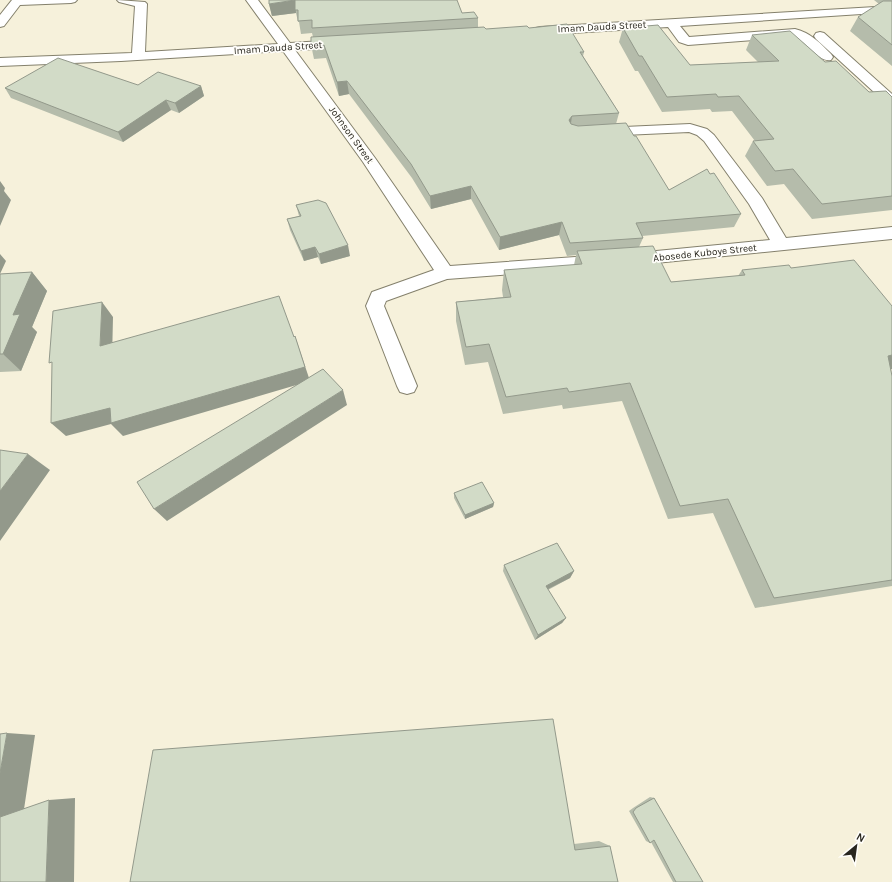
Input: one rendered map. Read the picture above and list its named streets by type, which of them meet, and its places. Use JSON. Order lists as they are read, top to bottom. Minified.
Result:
{"streets":{"street":["Imam Dauda Street","Johnson Street","Abosede Kuboye Street"]},"crossings":[["Imam Dauda Street","Johnson Street"],["Johnson Street","Abosede Kuboye Street"]],"north":"top right"}
